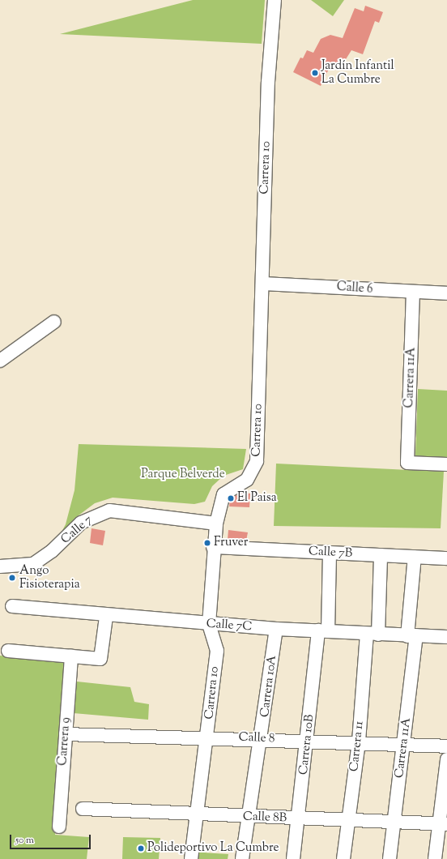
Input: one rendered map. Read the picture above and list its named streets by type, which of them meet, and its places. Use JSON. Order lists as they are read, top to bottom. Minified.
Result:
{"streets":{"street":["Carrera 10","Calle 6","Carrera 11A","Calle 7","Calle 7B","Calle 7C","Carrera 10A","Calle 8","Carrera 9","Carrera 10B","Carrera 11","Calle 8B"]},"crossings":[["Carrera 10","Calle 6"],["Carrera 10","Calle 7"],["Carrera 10","Calle 7B"],["Carrera 10","Calle 7C"],["Carrera 10","Calle 8"],["Carrera 10","Calle 8B"],["Calle 6","Carrera 11A"],["Carrera 11A","Calle 7B"],["Carrera 11A","Calle 7C"],["Carrera 11A","Calle 8"],["Carrera 11A","Calle 8B"],["Calle 7B","Carrera 10B"],["Calle 7B","Carrera 11"],["Calle 7C","Carrera 10A"],["Calle 7C","Carrera 10B"],["Calle 7C","Carrera 11"],["Carrera 10A","Calle 8"],["Carrera 10A","Calle 8B"],["Calle 8","Carrera 9"],["Calle 8","Carrera 10B"],["Calle 8","Carrera 11"],["Carrera 10B","Calle 8B"],["Carrera 11","Calle 8B"]],"parks":["Parque Belverde"],"places":["Jardín Infantil La Cumbre","El Paisa","Fruver","Ango Fisioterapia","Polideportivo La Cumbre"],"scale_bar":"50 m"}
